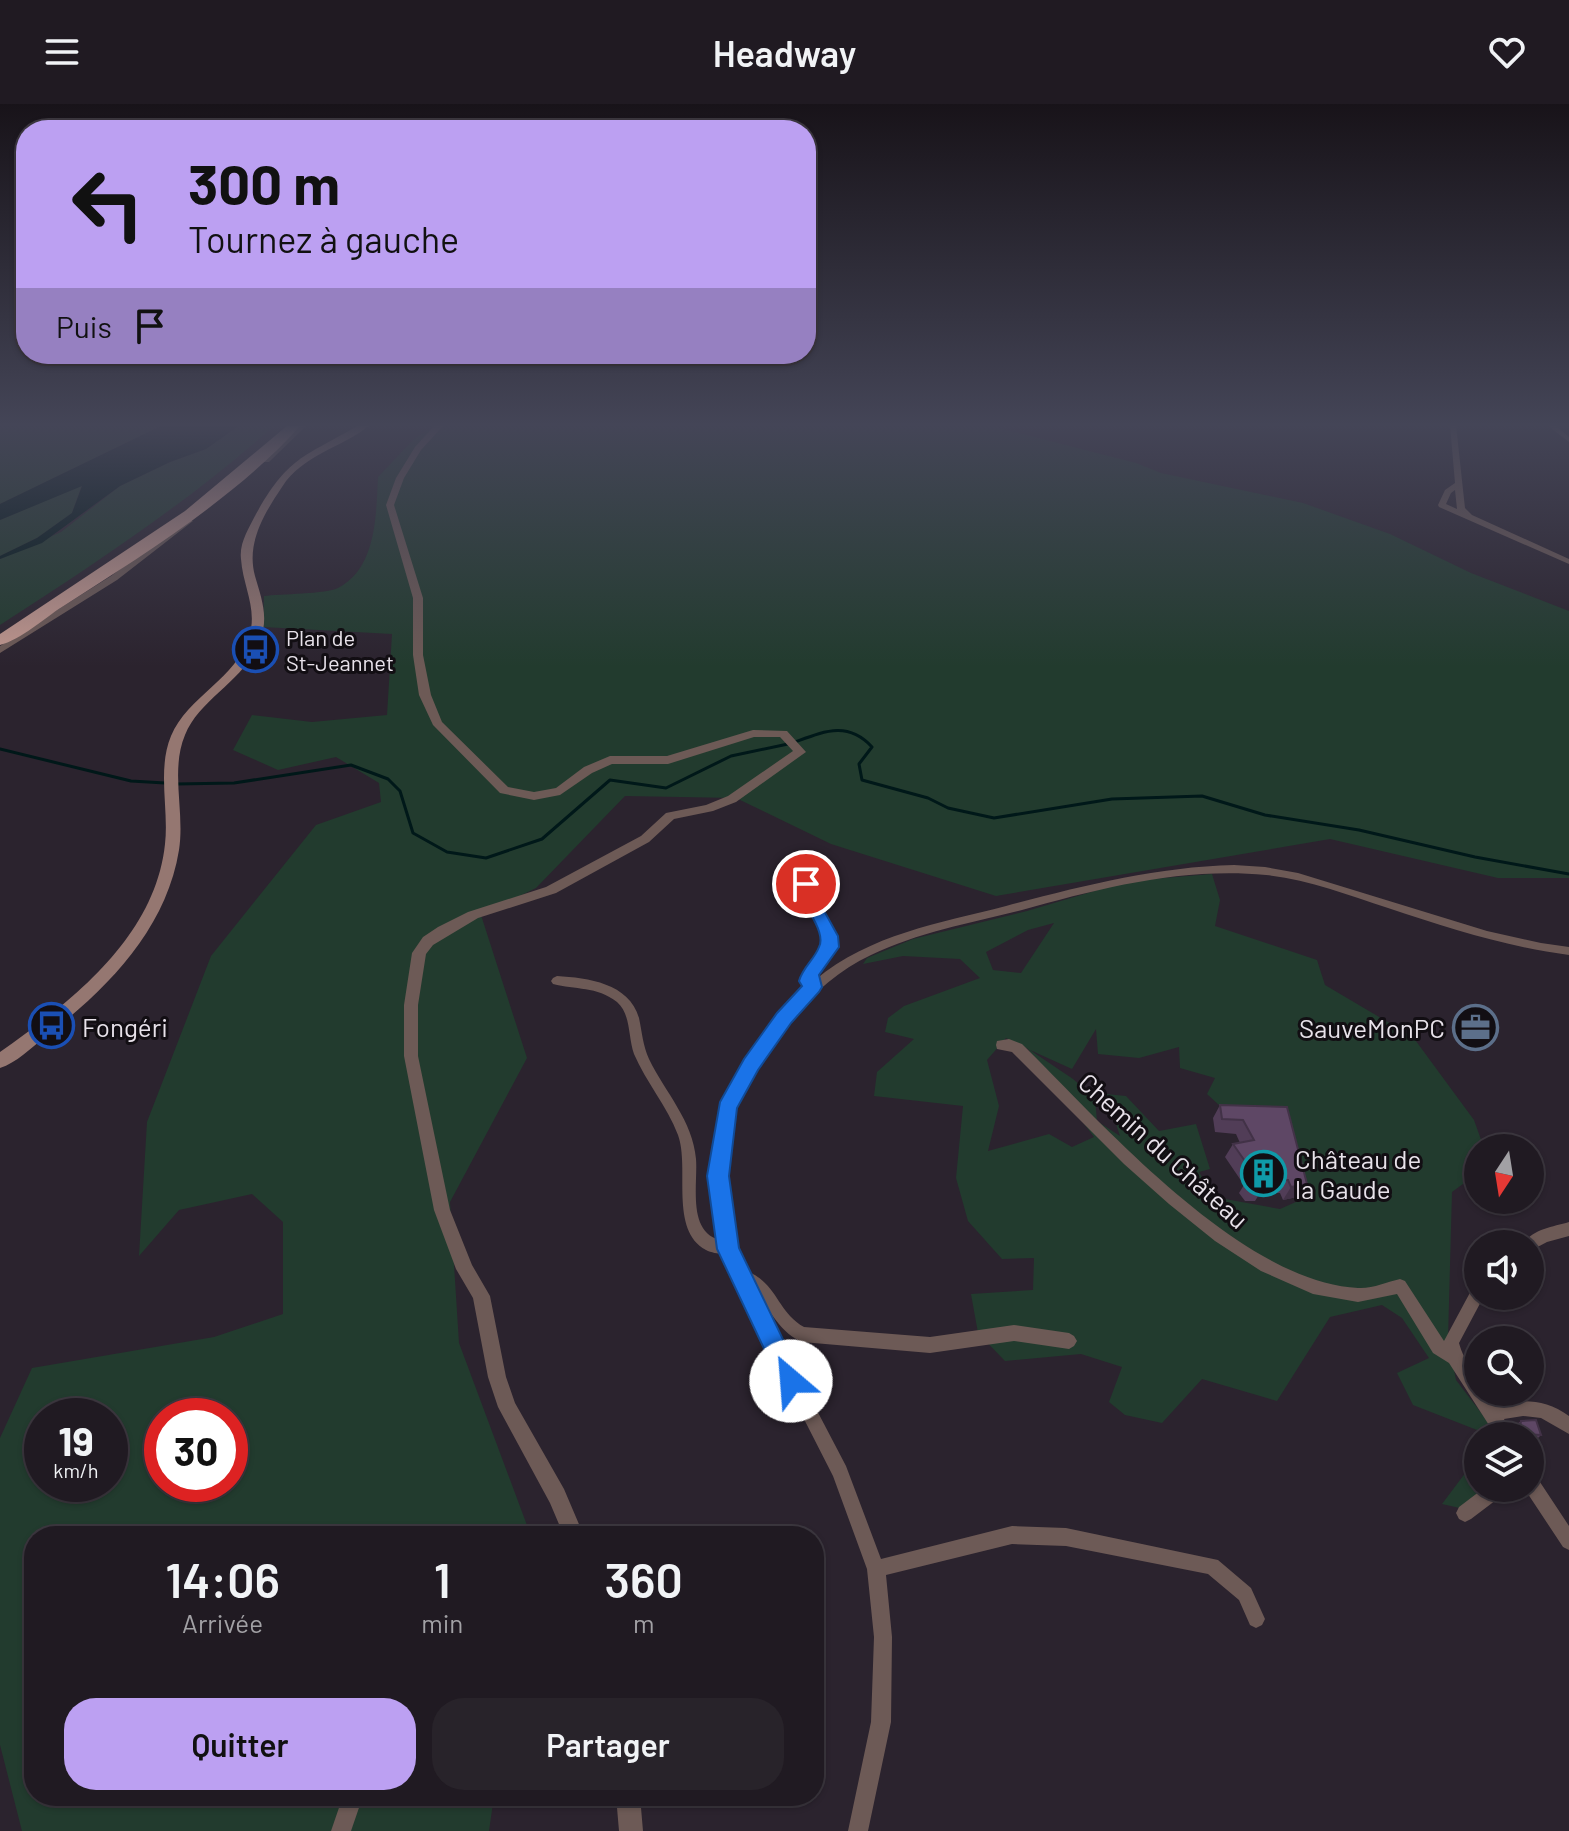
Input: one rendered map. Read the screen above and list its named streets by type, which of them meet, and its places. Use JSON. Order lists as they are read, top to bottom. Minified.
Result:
{"streets":{"street":["Chemin du Château"]},"places":{"bus stop":["Plan de St-Jeannet","Fongéri"],"office":["SauveMonPC"],"building":["Château de la Gaude"]},"north":"bottom","page":{"header":"Headway","turn":["300 m","Tournez à gauche"],"then":"Puis","speed":"19 km/h","limit":"30","eta":["14:06","Arrivée","1","min","360","m"],"buttons":["Quitter","Partager"]}}
